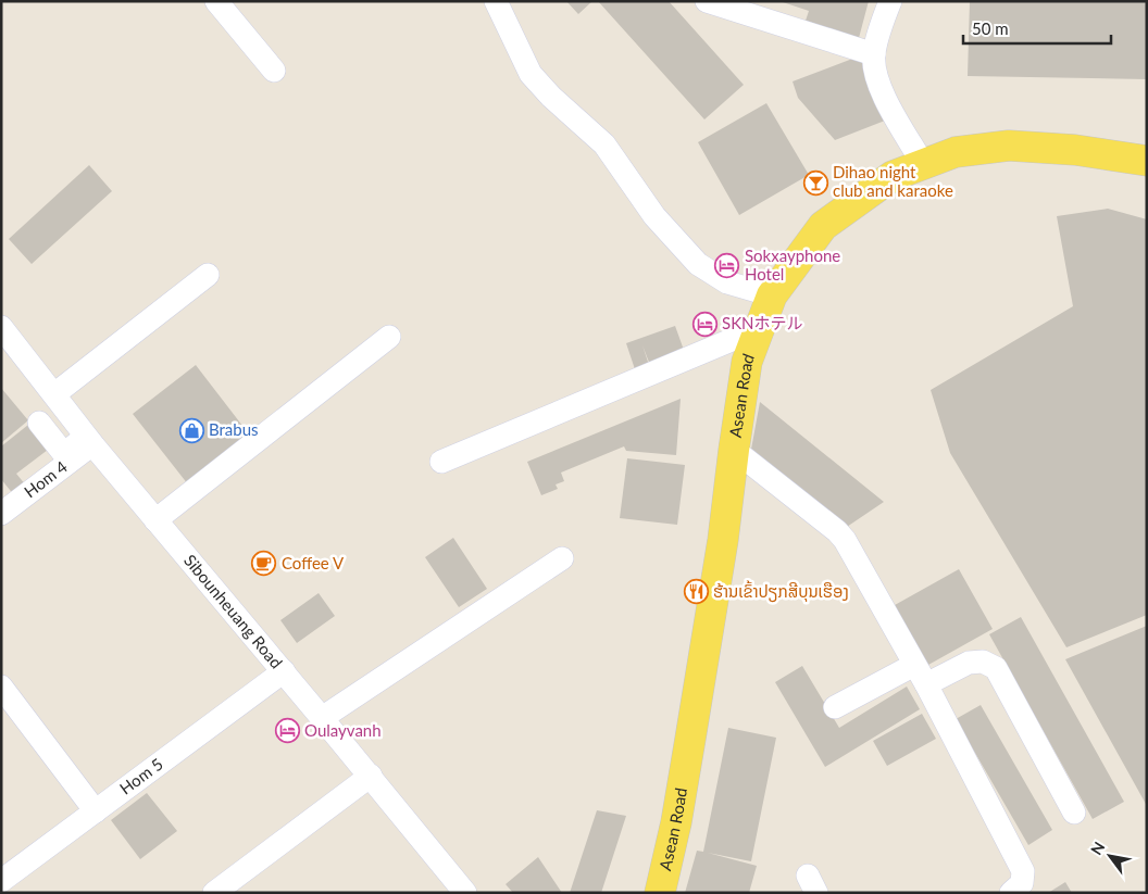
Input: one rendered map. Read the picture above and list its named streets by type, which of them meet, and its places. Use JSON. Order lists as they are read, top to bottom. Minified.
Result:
{"streets":{"main road":["Asean Road"],"street":["Hom 4","Sibounheuang Road","Hom 5"]},"crossings":[["Hom 4","Sibounheuang Road"],["Sibounheuang Road","Hom 5"]],"places":{"bar":["Dihao night club and karaoke"],"hotel":["Sokxayphone Hotel","SKNホテル","Oulayvanh"],"shop":["Brabus"],"cafe":["Coffee V"],"restaurant":["ຮ້ານເຂົ້າປຽກສີບຸນເຮືອງ"]},"scale_bar":"50 m","north":"top left"}
